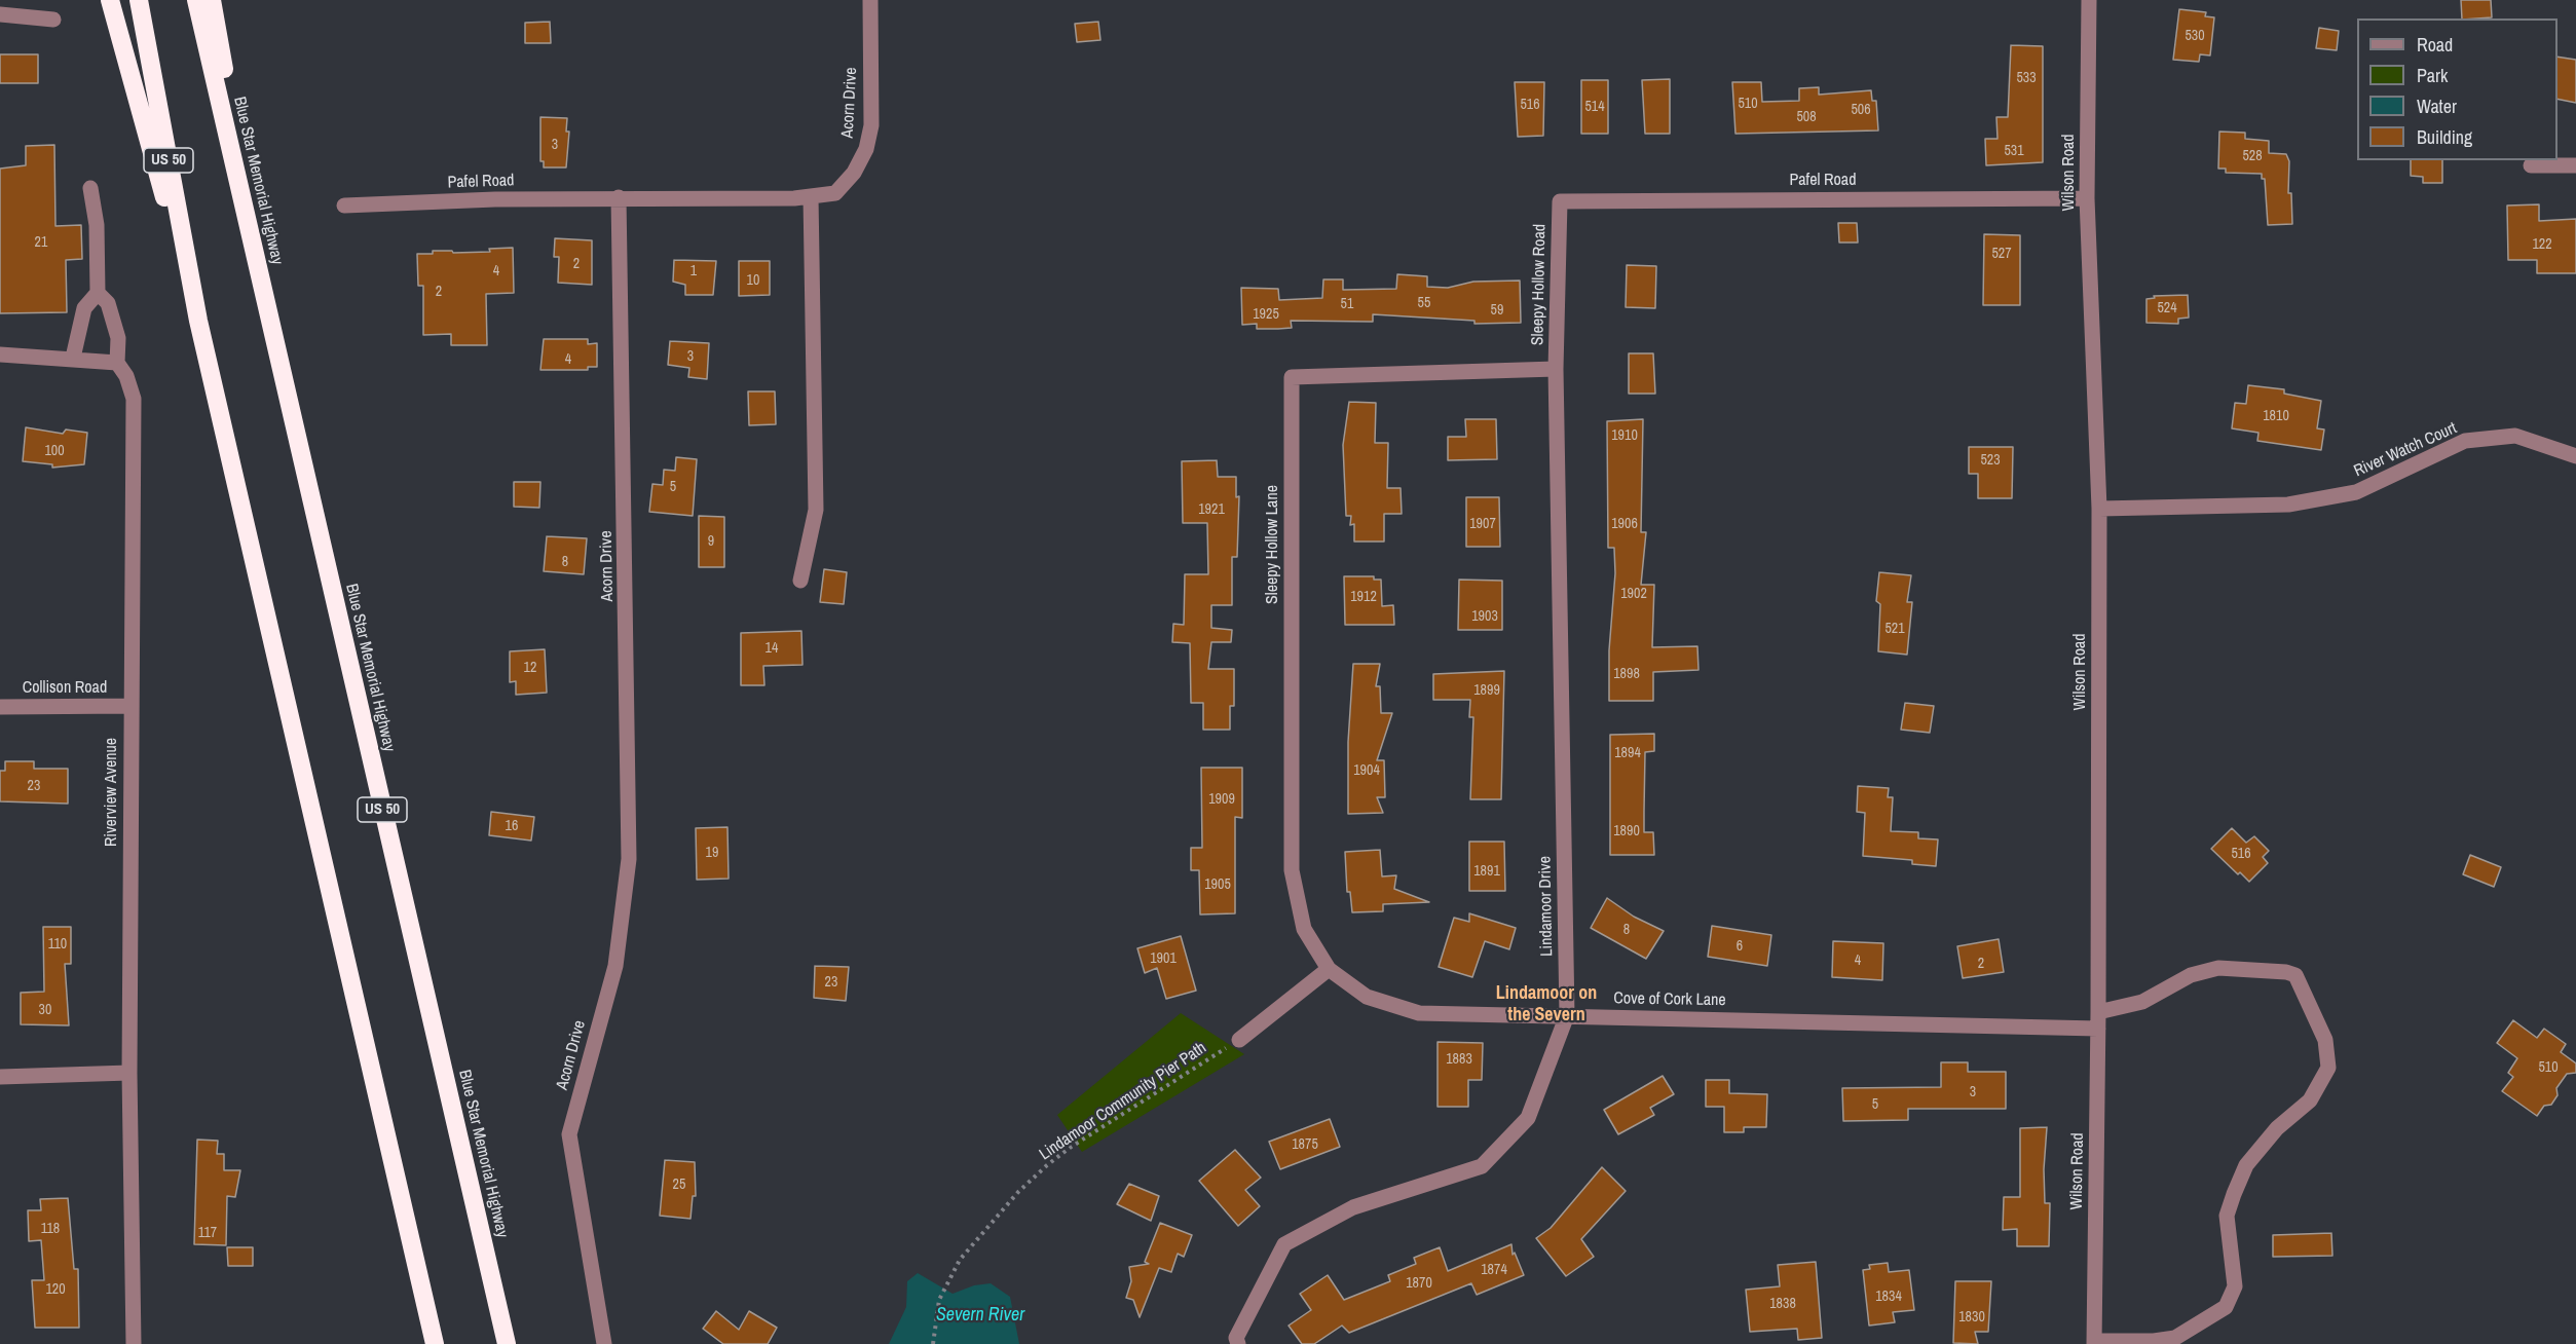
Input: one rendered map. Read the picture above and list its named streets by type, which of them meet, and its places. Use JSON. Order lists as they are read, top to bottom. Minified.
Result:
{"streets":{"highway":["US 50","Blue Star Memorial Highway"],"street":["Acorn Drive","Wilson Road","Pafel Road","Sleepy Hollow Road","River Watch Court","Sleepy Hollow Lane","Collison Road","Riverview Avenue","Lindamoor Drive","Cove of Cork Lane"],"path":["Lindamoor Community Pier Path"]},"crossings":[["Acorn Drive","Pafel Road"],["Wilson Road","Pafel Road"],["Wilson Road","River Watch Court"],["Wilson Road","Cove of Cork Lane"],["Pafel Road","Sleepy Hollow Road"],["Sleepy Hollow Road","Sleepy Hollow Lane"],["Sleepy Hollow Road","Lindamoor Drive"],["Sleepy Hollow Lane","Lindamoor Drive"],["Sleepy Hollow Lane","Cove of Cork Lane"],["Collison Road","Riverview Avenue"],["Lindamoor Drive","Cove of Cork Lane"]],"districts":["Lindamoor on the Severn"],"water":["Severn River"],"house_numbers":["530","533","510","516","514","506","508","3","531","528","21","122","527","2","4","1","10","2","55","51","524","59","1925","3","4","1810","1910","100","523","5","1921","1907","1906","9","8","1902","1912","1903","521","14","12","1898","1899","1894","1904","23","1909","16","1890","19","516","1891","1905","8","110","6","1901","4","2","23","30","1883","510","3","5","1875","25","118","117","1874","1870","120","1834","1838","1830"],"legend":["Road","Park","Water","Building"]}
